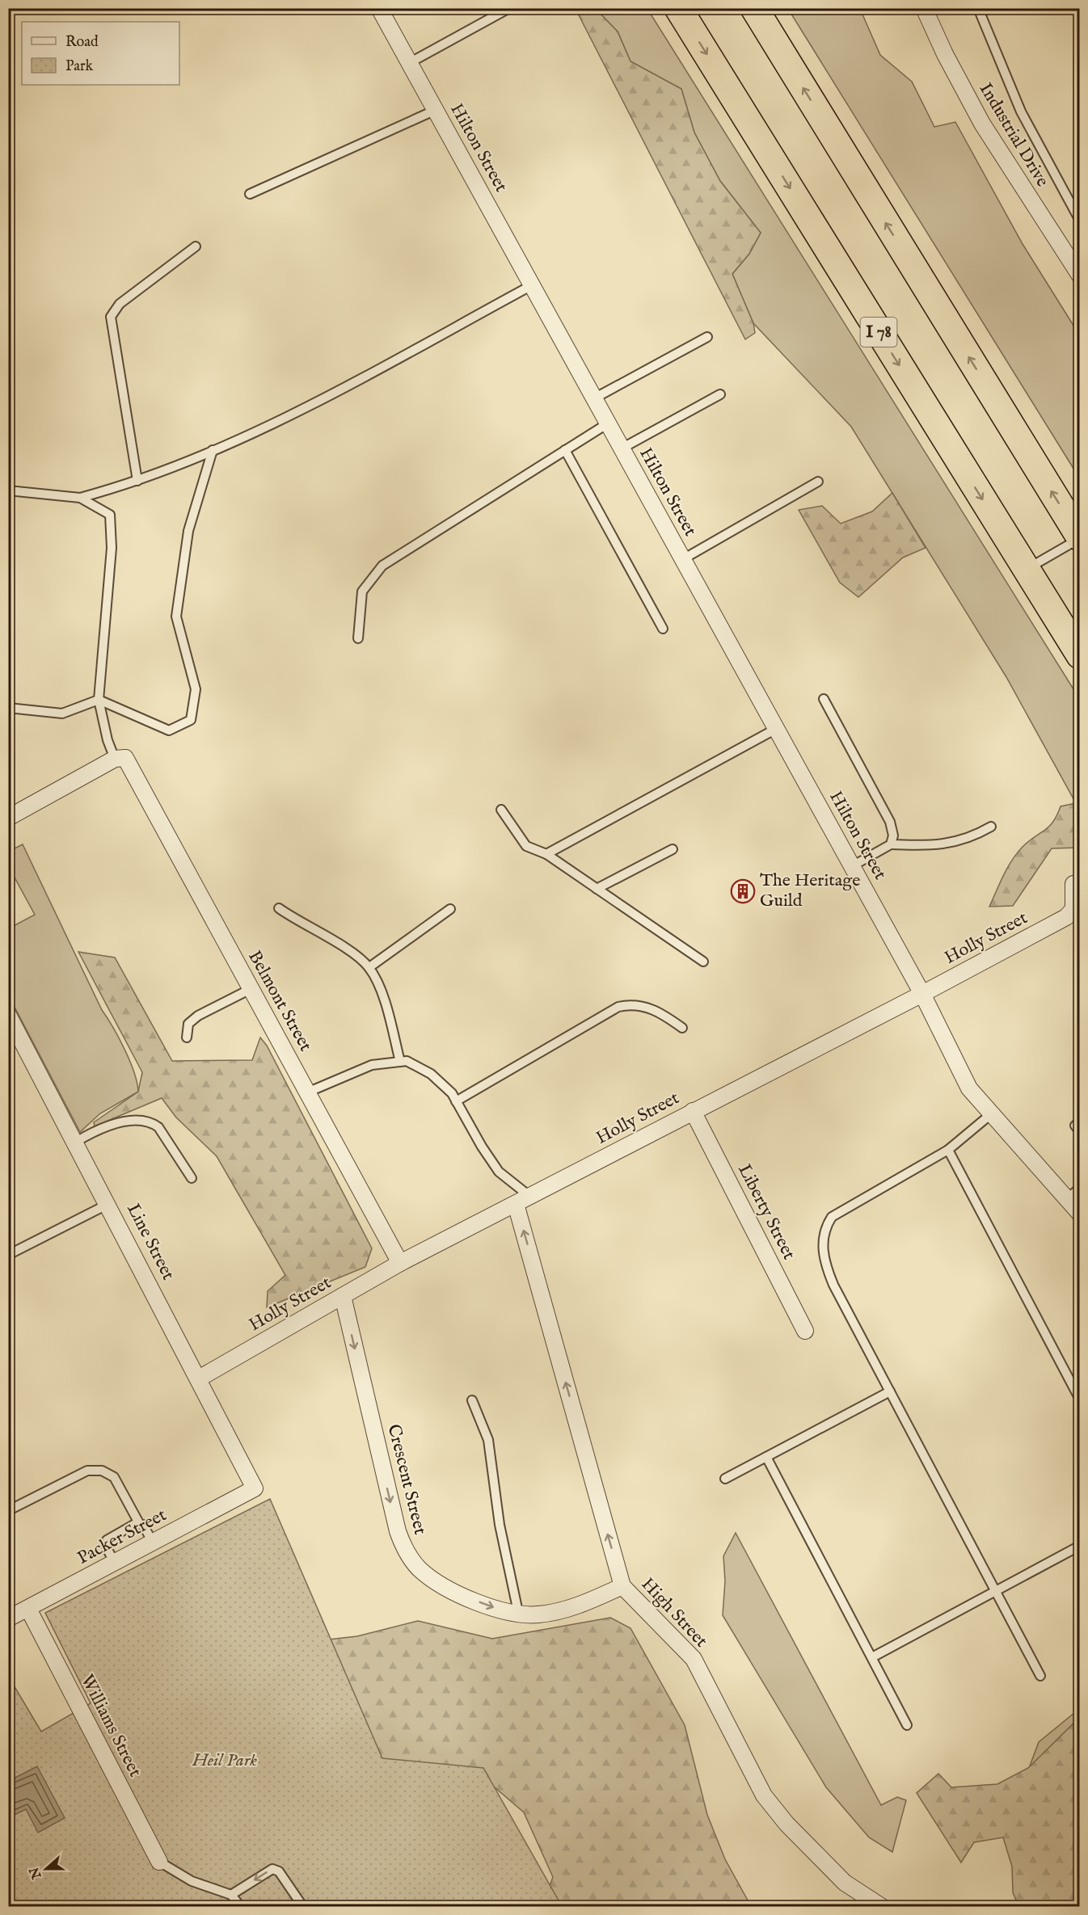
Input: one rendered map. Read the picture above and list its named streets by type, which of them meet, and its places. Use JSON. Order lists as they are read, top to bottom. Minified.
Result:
{"streets":{"highway":["I 78"],"street":["Industrial Drive","Hilton Street","Holly Street","Belmont Street","Liberty Street","Line Street","Crescent Street","Packer Street","High Street","Williams Street"]},"crossings":[["Hilton Street","Holly Street"],["Holly Street","Belmont Street"],["Holly Street","Liberty Street"],["Holly Street","Line Street"],["Holly Street","Crescent Street"],["Holly Street","High Street"],["Line Street","Packer Street"],["Crescent Street","High Street"],["Packer Street","Williams Street"]],"one_way":["Crescent Street","High Street"],"parks":["Heil Park"],"places":{"building":["The Heritage Guild"]},"legend":["Road","Park"],"north":"left"}
